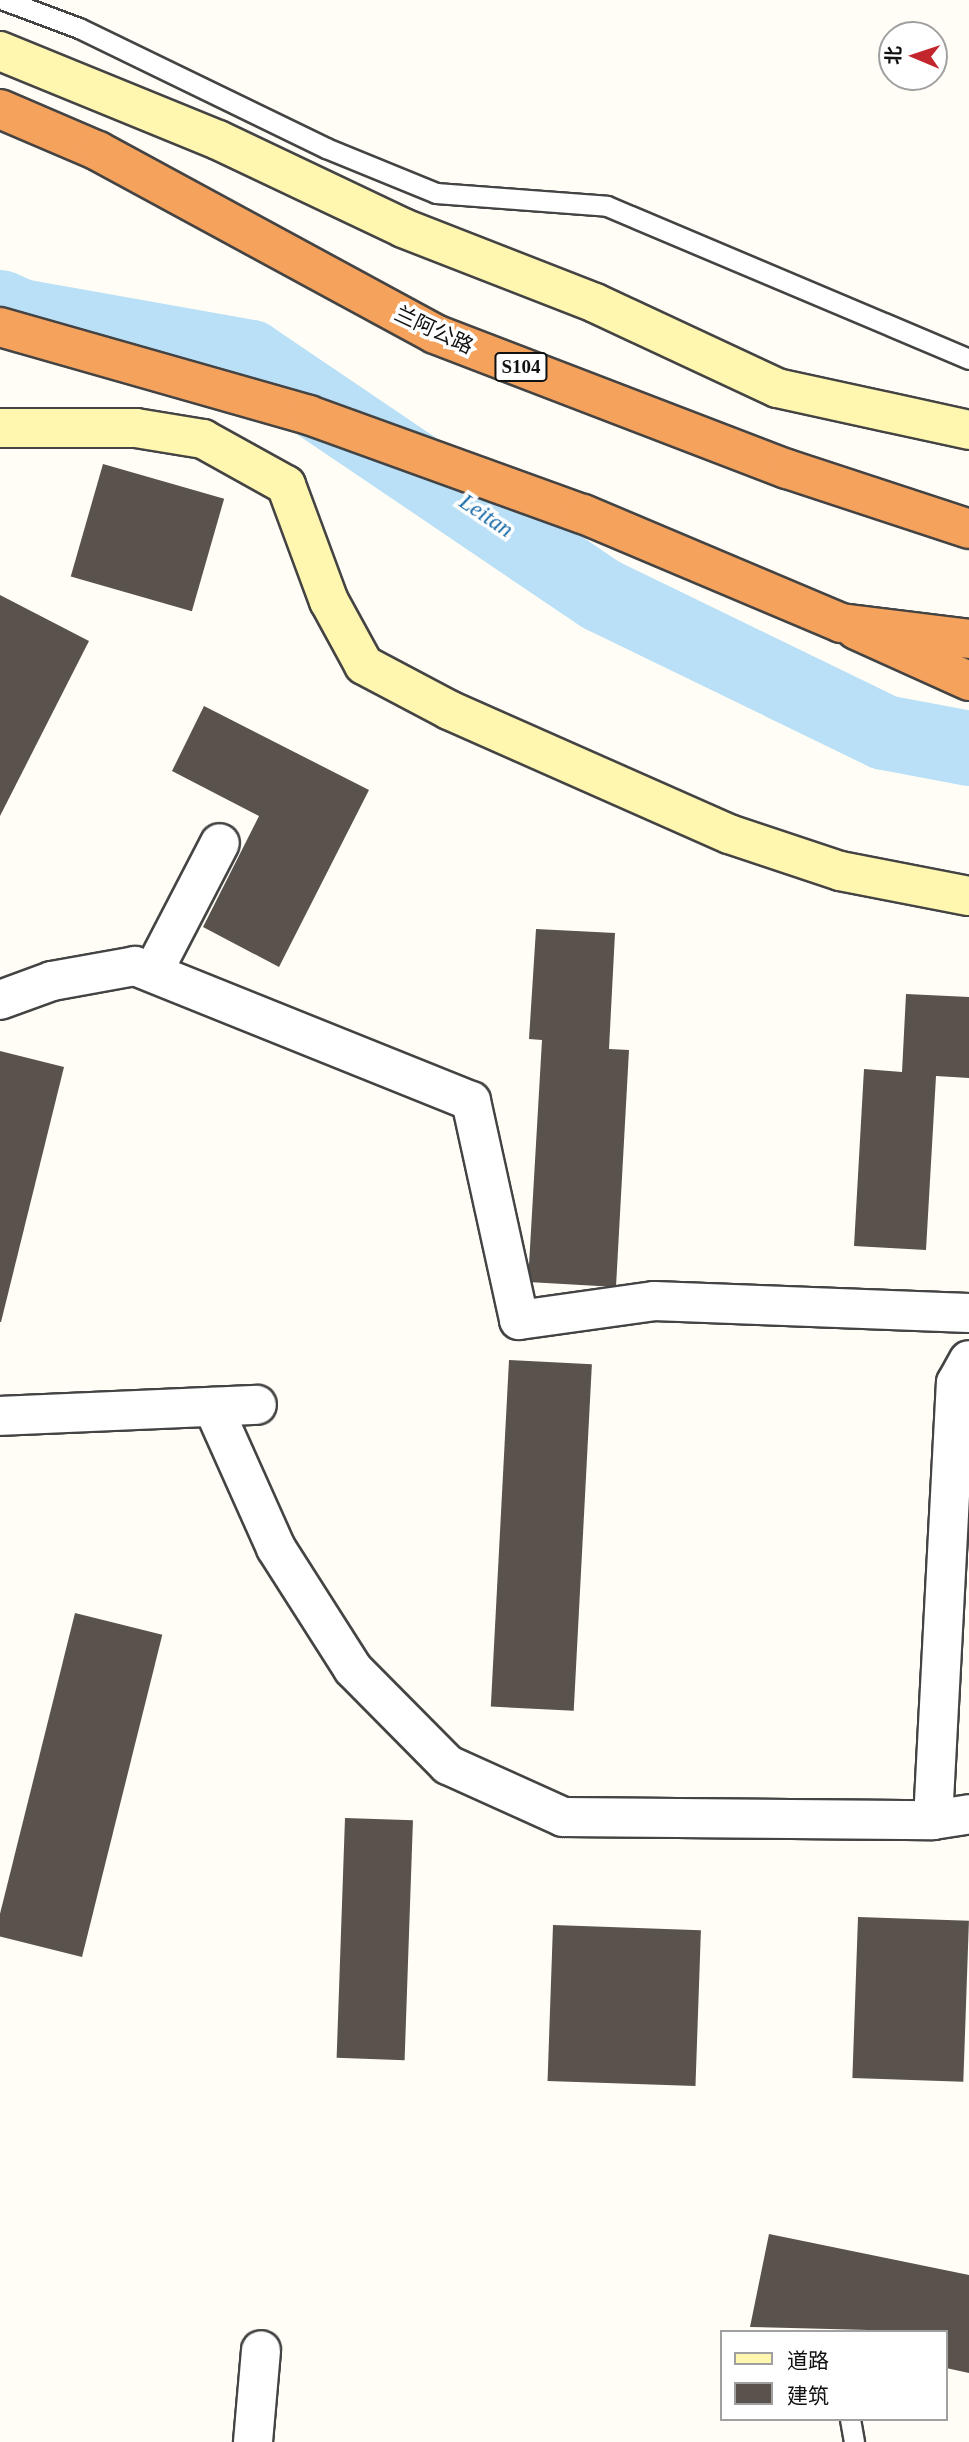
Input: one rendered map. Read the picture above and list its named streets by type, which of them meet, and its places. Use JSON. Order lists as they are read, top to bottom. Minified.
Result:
{"streets":{"highway":["兰阿公路","S104"]},"water":["Leitan"],"legend":["道路","建筑"],"north":"left"}
